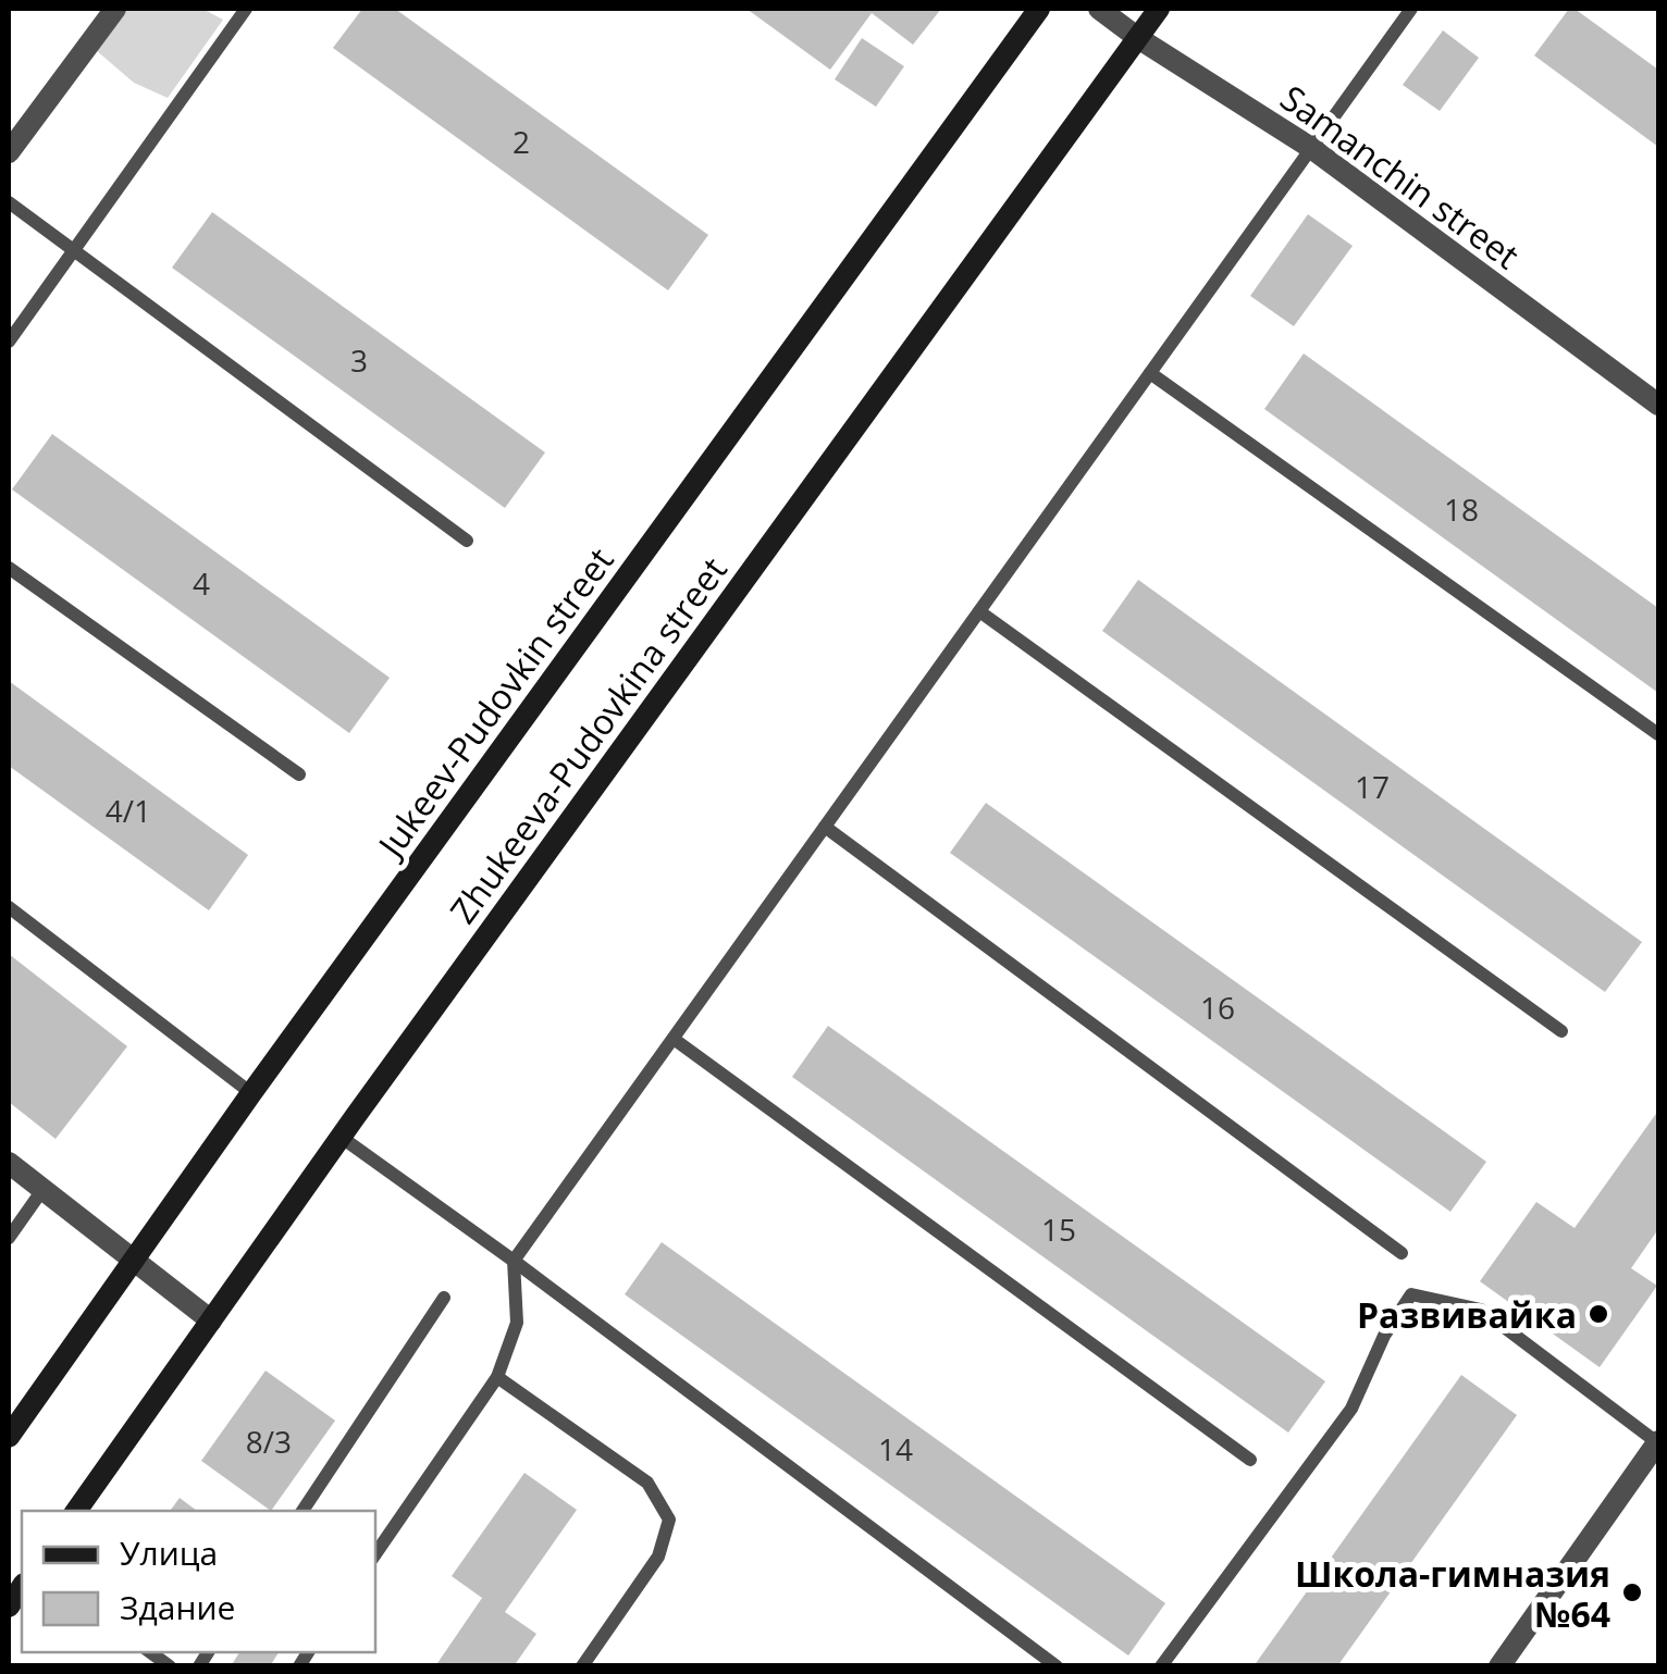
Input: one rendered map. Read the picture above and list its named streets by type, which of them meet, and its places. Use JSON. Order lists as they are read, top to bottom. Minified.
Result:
{"streets":{"main road":["Jukeev-Pudovkin street","Zhukeeva-Pudovkina street"],"street":["Samanchin street"]},"crossings":[["Samanchin street","Zhukeeva-Pudovkina street"]],"places":["Развивайка","Школа-гимназия №64"],"house_numbers":["2","3","18","4","17","4/1","16","15","8/3","14"],"legend":["Улица","Здание"]}
